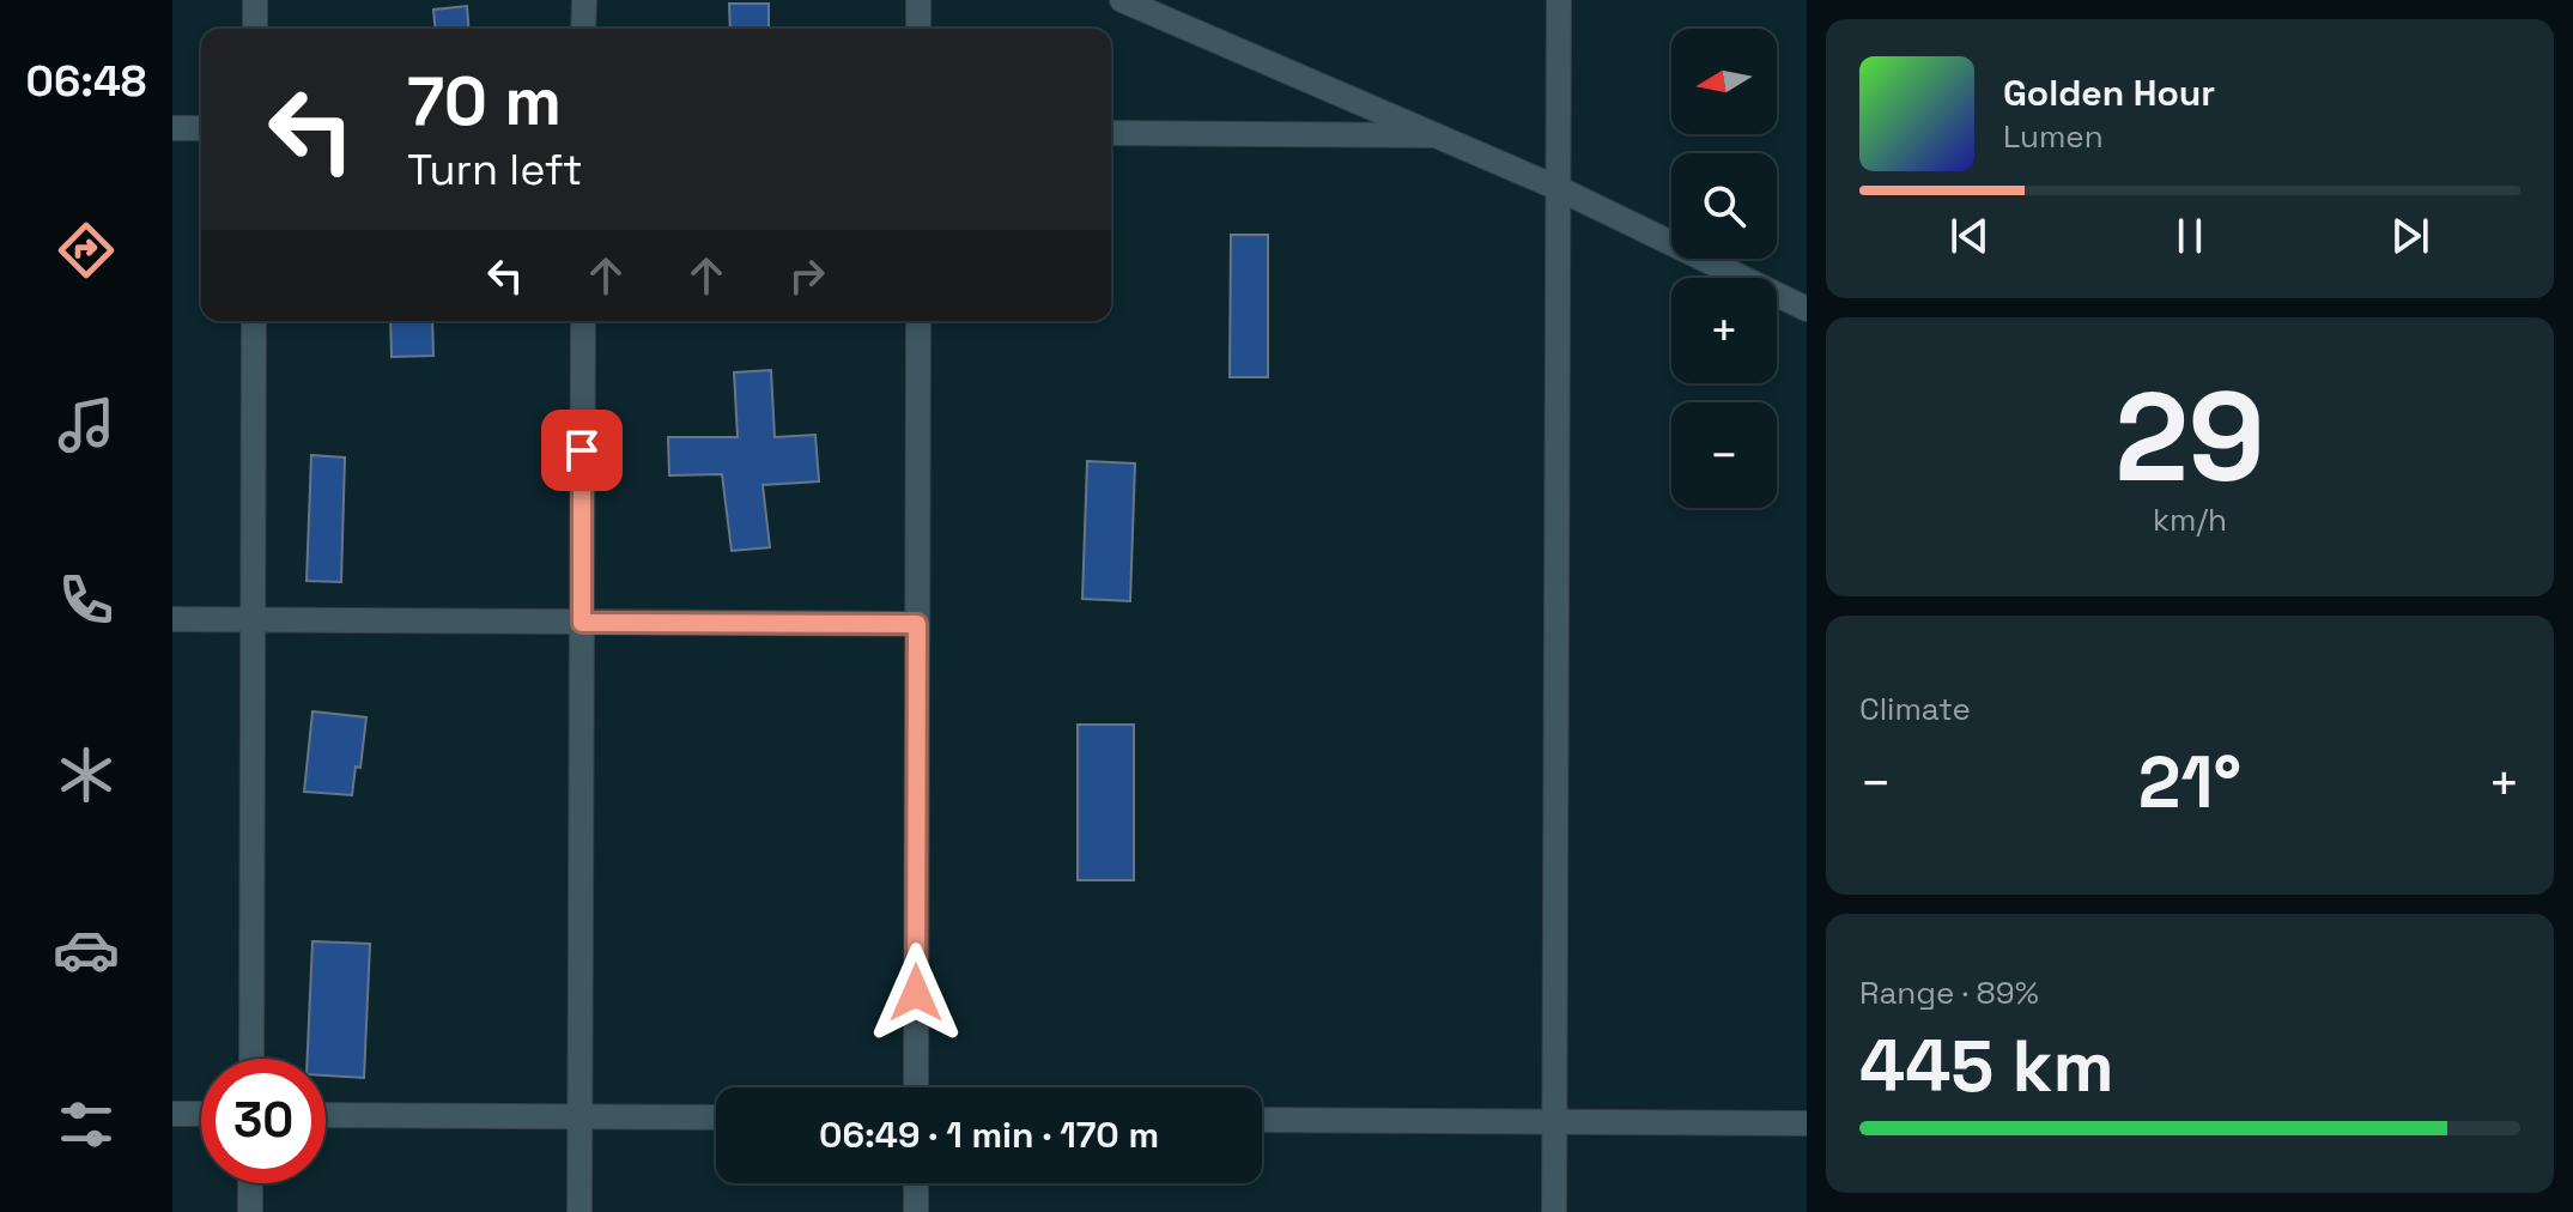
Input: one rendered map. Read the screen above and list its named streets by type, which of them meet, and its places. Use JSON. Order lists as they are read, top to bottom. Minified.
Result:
{"north":"left","page":{"tabs":"06:48","map_buttons":["+","−"],"turn":["70 m","Turn left"],"song":["Golden Hour","Lumen"],"tile":[["29","km/h"],"Climate",["Range · 89%","445 km"]],"heat":["−","21°","+"],"limit":"30","trip":"06:49 · 1 min · 170 m"}}
